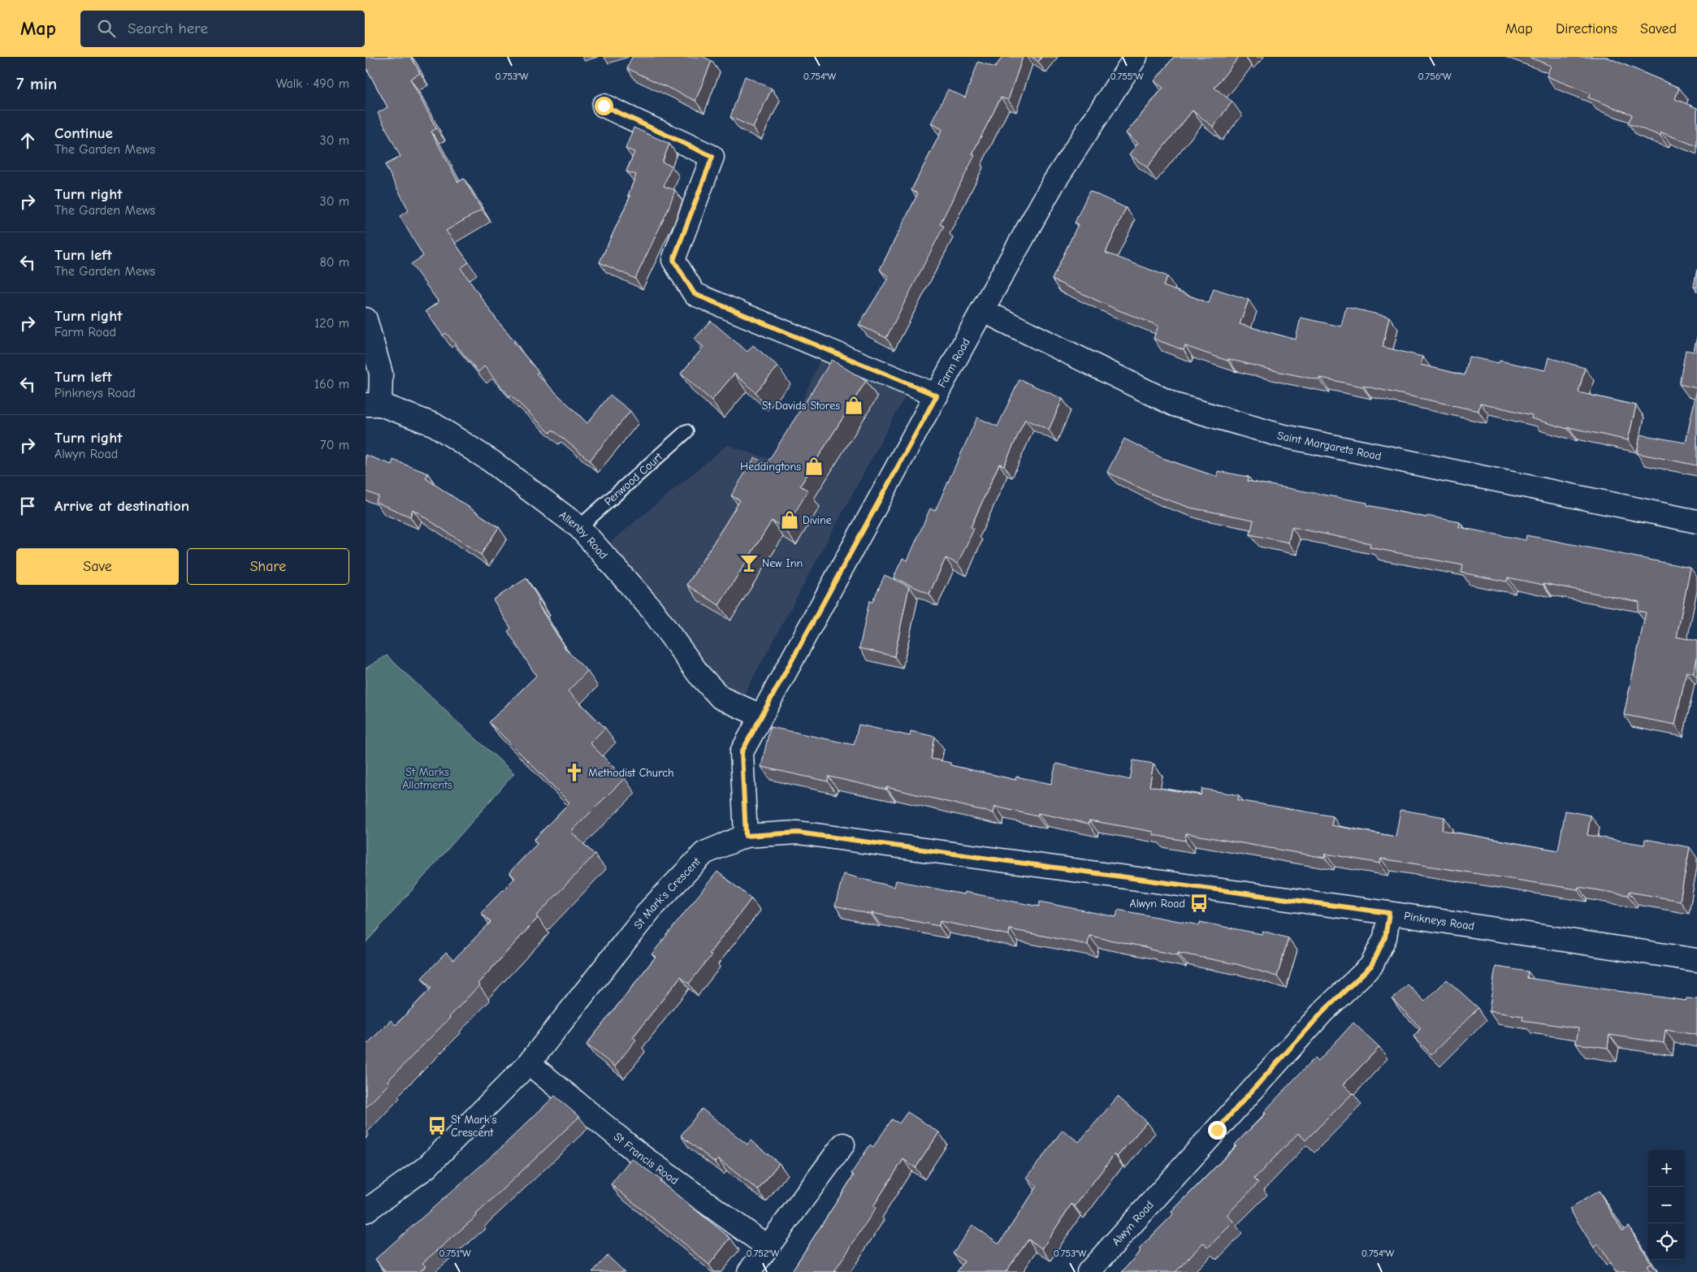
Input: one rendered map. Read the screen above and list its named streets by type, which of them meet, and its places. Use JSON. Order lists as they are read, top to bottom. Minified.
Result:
{"streets":{"street":["Farm Road","Saint Margarets Road","Allenby Road","St Mark's Crescent","Pinkneys Road","St Francis Road","Alwyn Road"],"lane":["Penwood Court"]},"crossings":[["Farm Road","Saint Margarets Road"],["Farm Road","Allenby Road"],["Farm Road","St Mark's Crescent"],["Farm Road","Pinkneys Road"],["Penwood Court","Allenby Road"],["St Mark's Crescent","Pinkneys Road"],["St Mark's Crescent","St Francis Road"],["Pinkneys Road","Alwyn Road"]],"parks":["St Marks Allotments"],"places":{"shop":["St Davids Stores","Heddingtons","Divine"],"bar":["New Inn"],"church":["Methodist Church"],"bus stop":["Alwyn Road","St Mark's Crescent"]},"page":{"header":"Map","search":"Search here","nav":["Map","Directions","Saved"],"heading":["7 min","Walk · 490 m"],"list":[["Continue","The Garden Mews","30 m"],["Turn right","The Garden Mews","30 m"],["Turn left","The Garden Mews","80 m"],["Turn right","Farm Road","120 m"],["Turn left","Pinkneys Road","160 m"],["Turn right","Alwyn Road","70 m"],"Arrive at destination"],"buttons":["Save","Share"],"map_buttons":["+","−"]},"coordinates":["0.753°W","0.754°W","0.755°W","0.756°W","0.751°W","0.752°W"]}
